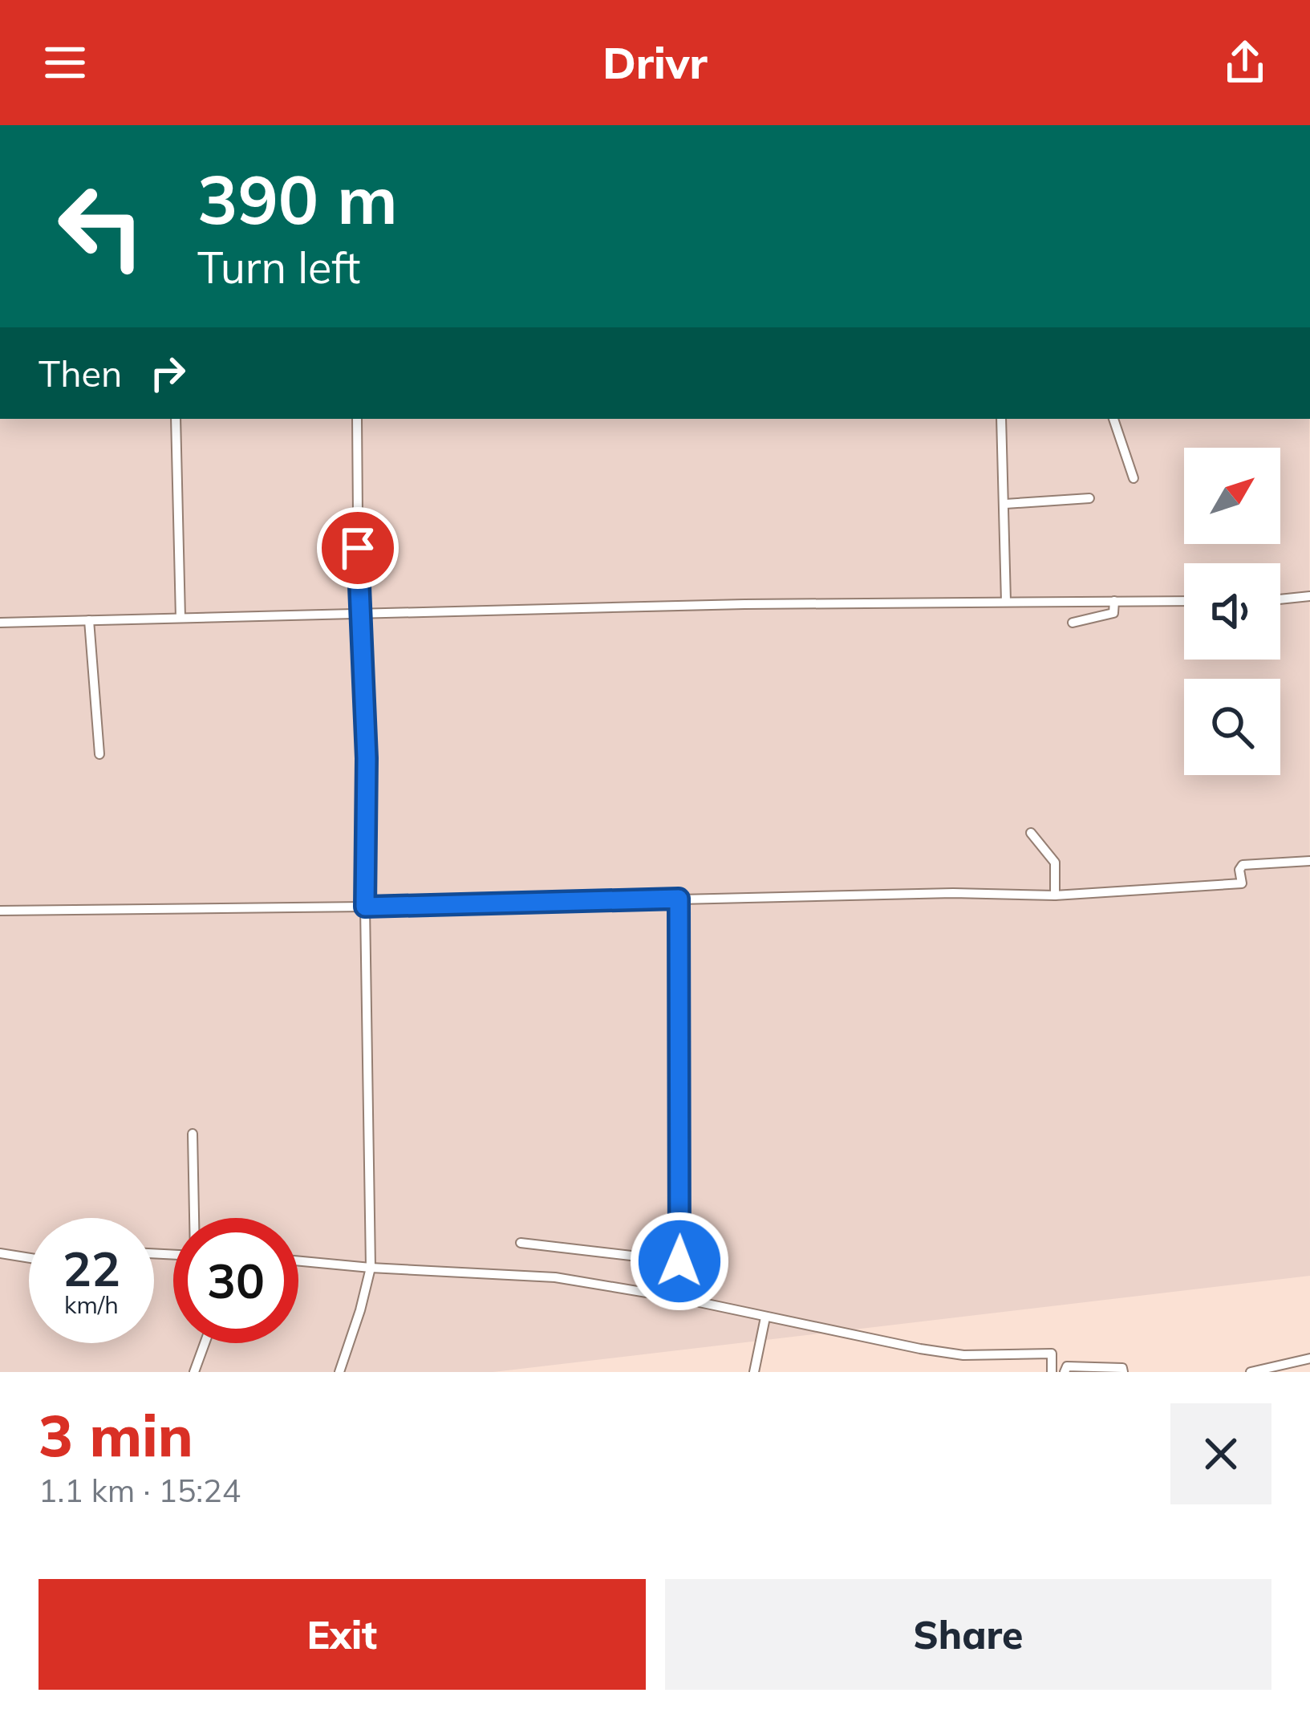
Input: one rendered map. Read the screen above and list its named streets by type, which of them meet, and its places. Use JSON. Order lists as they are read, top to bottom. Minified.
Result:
{"north":"top right","page":{"header":"Drivr","turn":["390 m","Turn left"],"then":"Then","speed":"22 km/h","limit":"30","heading":["3 min","1.1 km · 15:24"],"buttons":["Exit","Share"]}}
